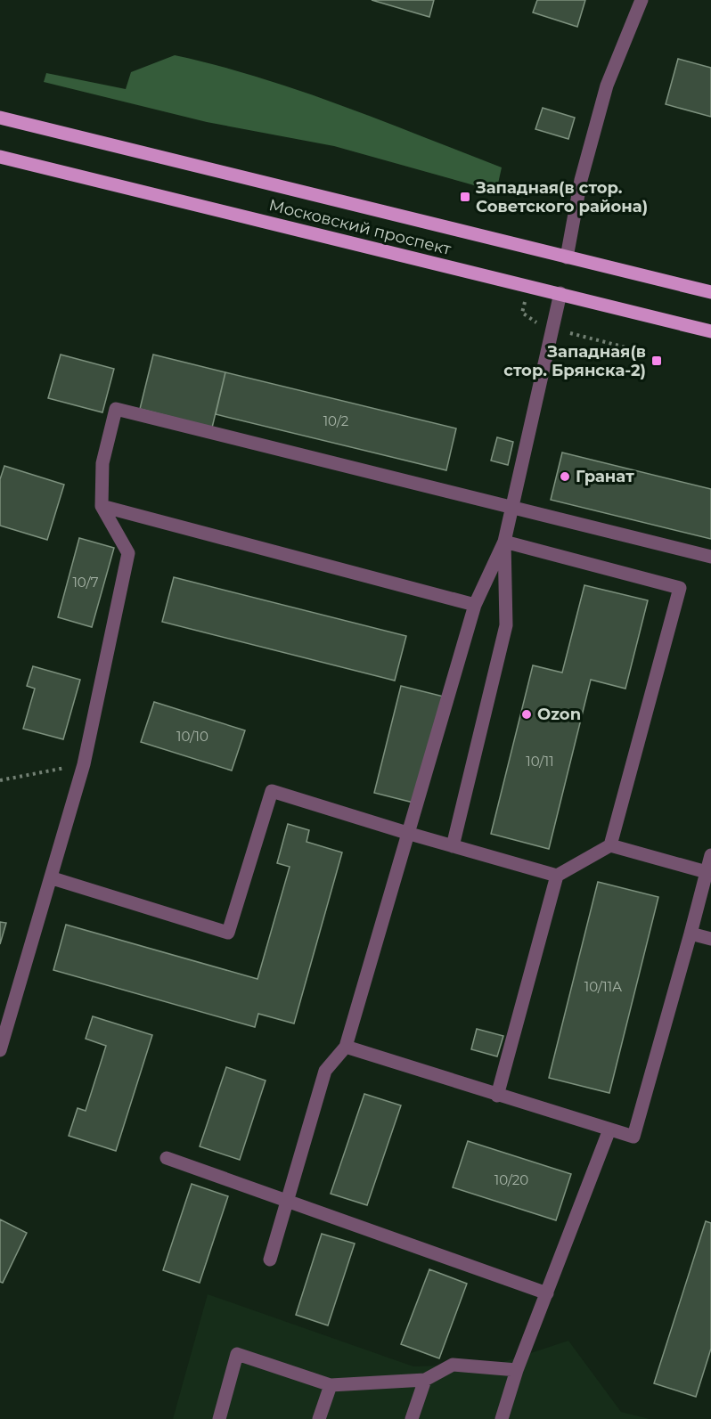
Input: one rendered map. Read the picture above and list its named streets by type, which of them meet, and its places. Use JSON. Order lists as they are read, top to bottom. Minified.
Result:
{"streets":{"main road":["Московский проспект"]},"places":{"transit":["Западная(в стор. Советского района)","Западная(в стор. Брянска-2)"],"other":["Гранат","Ozon"]},"house_numbers":["10/2","10/7","10/10","10/11","10/11А","10/20"]}
